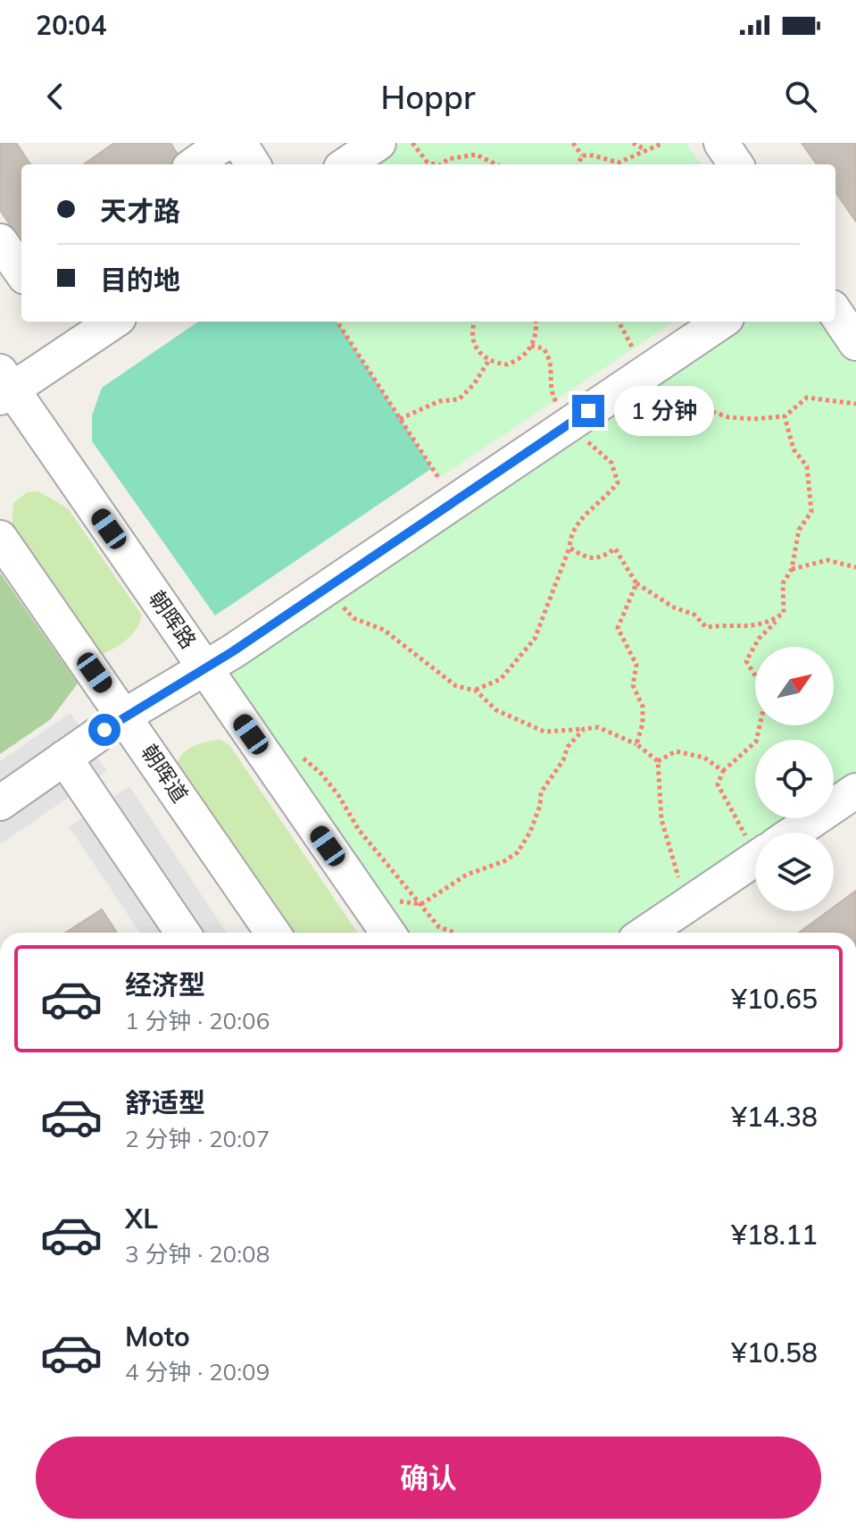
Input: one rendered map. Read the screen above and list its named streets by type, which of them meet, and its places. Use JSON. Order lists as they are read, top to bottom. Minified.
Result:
{"streets":{"street":["朝晖路","朝晖道"]},"north":"top right","page":{"status":"20:04","header":"Hoppr","banner":["天才路","目的地"],"bubble":"1 分钟","list":[{"name":"经济型","note":"1 分钟 · 20:06","value":"¥10.65"},{"name":"舒适型","note":"2 分钟 · 20:07","value":"¥14.38"},{"name":"XL","note":"3 分钟 · 20:08","value":"¥18.11"},{"name":"Moto","note":"4 分钟 · 20:09","value":"¥10.58"}],"buttons":"确认"}}
